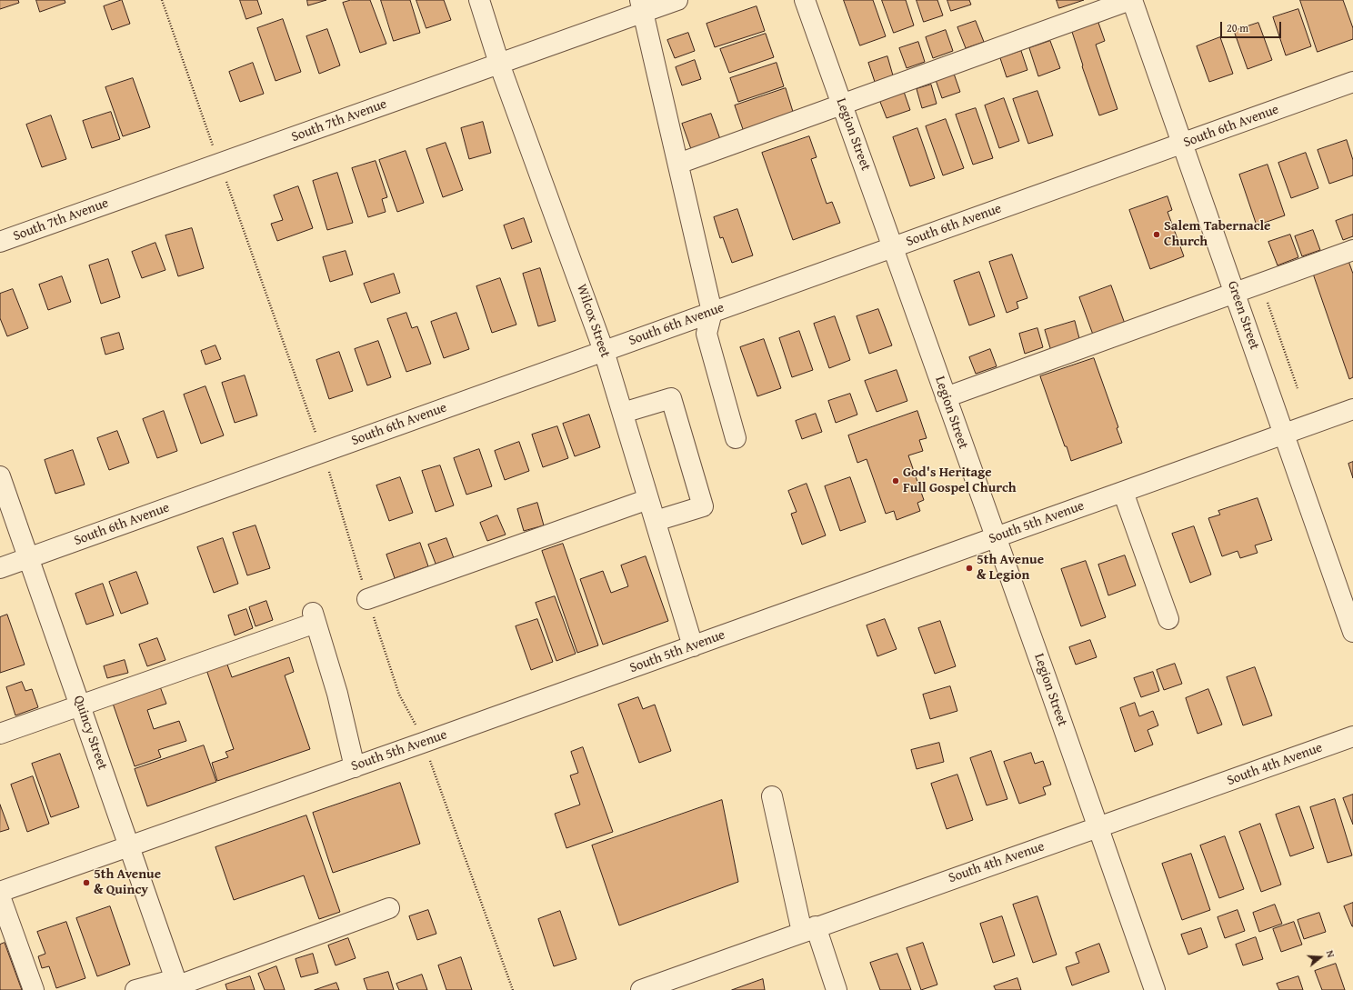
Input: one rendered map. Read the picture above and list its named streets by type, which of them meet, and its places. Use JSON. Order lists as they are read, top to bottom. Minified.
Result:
{"streets":{"street":["South 7th Avenue","South 6th Avenue","Legion Street","Green Street","Wilcox Street","South 5th Avenue","Quincy Street","South 4th Avenue"]},"crossings":[["South 7th Avenue","Wilcox Street"],["South 6th Avenue","Legion Street"],["South 6th Avenue","Green Street"],["South 6th Avenue","Wilcox Street"],["South 6th Avenue","Quincy Street"],["Legion Street","South 5th Avenue"],["Legion Street","South 4th Avenue"],["Green Street","South 5th Avenue"],["Wilcox Street","South 5th Avenue"],["South 5th Avenue","Quincy Street"]],"places":["Salem Tabernacle Church","God's Heritage Full Gospel Church","5th Avenue & Legion","5th Avenue & Quincy"],"scale_bar":"20 m","north":"right"}
